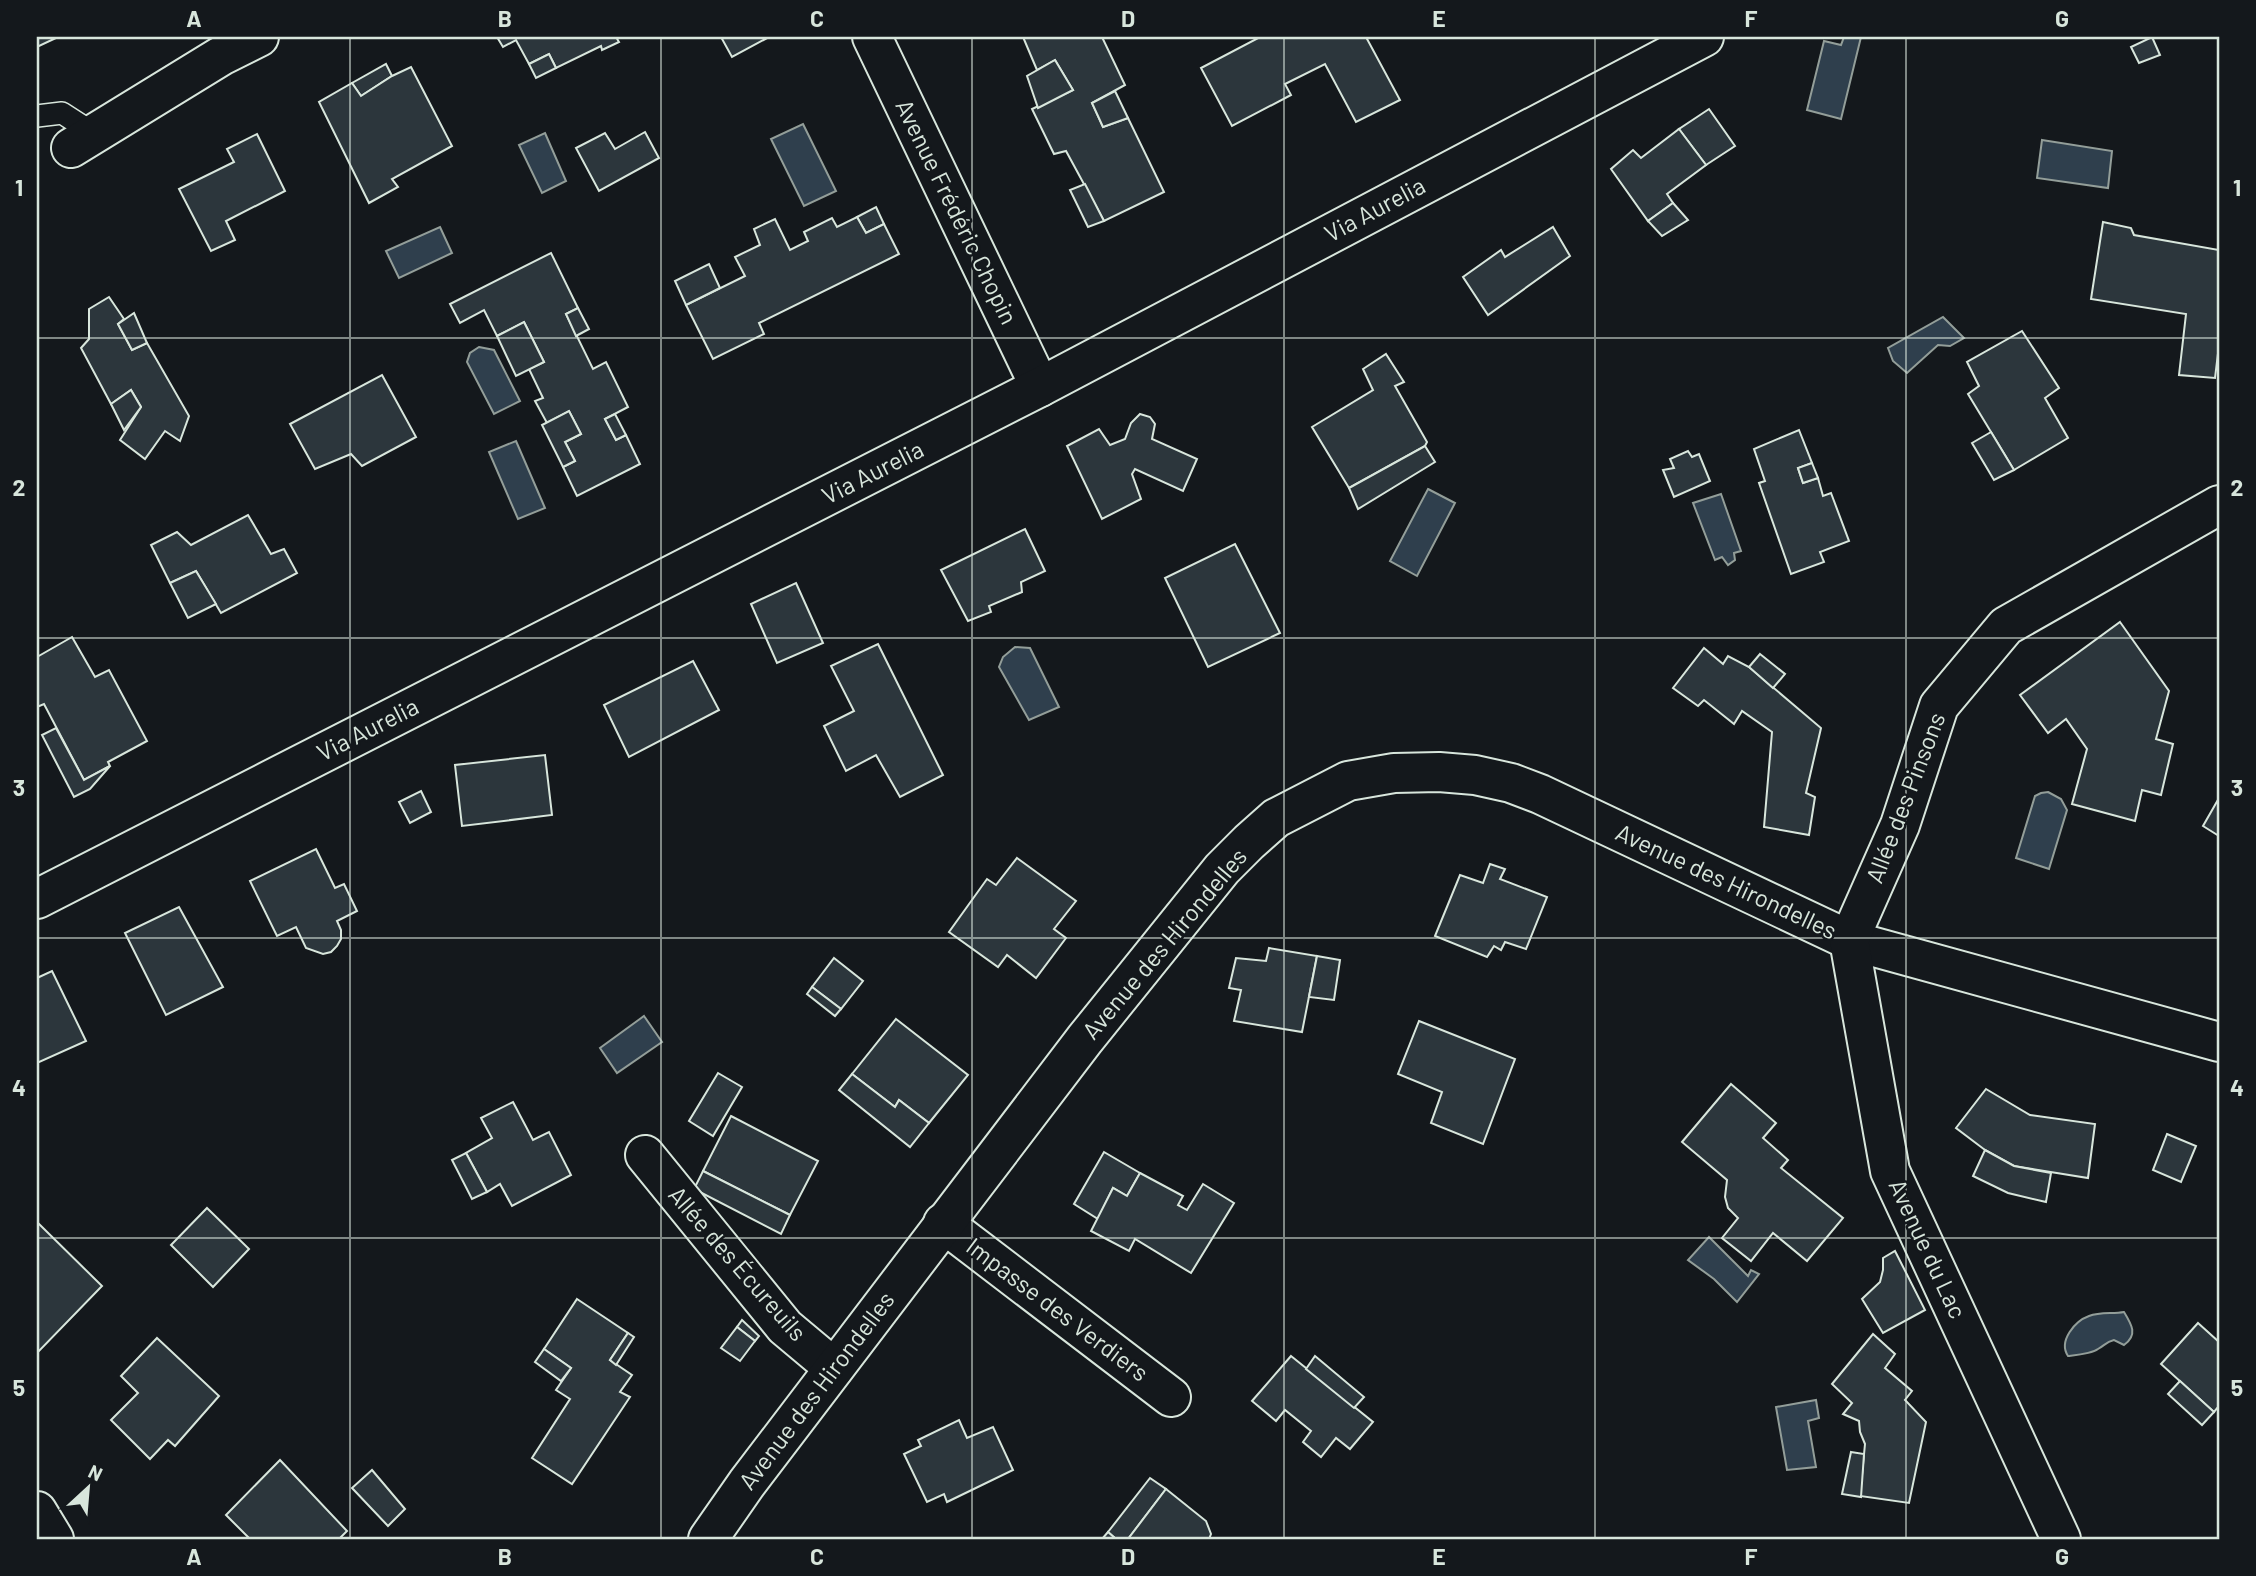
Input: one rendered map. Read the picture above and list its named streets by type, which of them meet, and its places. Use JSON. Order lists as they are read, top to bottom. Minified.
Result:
{"streets":{"street":["Via Aurelia","Avenue Frédéric Chopin","Allée des Pinsons","Avenue des Hirondelles","Avenue du Lac","Allée des Écureuils","Impasse des Verdiers"]},"crossings":[["Via Aurelia","Avenue Frédéric Chopin"],["Allée des Pinsons","Avenue des Hirondelles"],["Allée des Pinsons","Avenue du Lac"],["Avenue des Hirondelles","Avenue du Lac"],["Avenue des Hirondelles","Allée des Écureuils"],["Avenue des Hirondelles","Impasse des Verdiers"]],"north":"top right","grid":{"columns":["A","B","C","D","E","F","G"],"rows":["1","2","3","4","5"]}}
